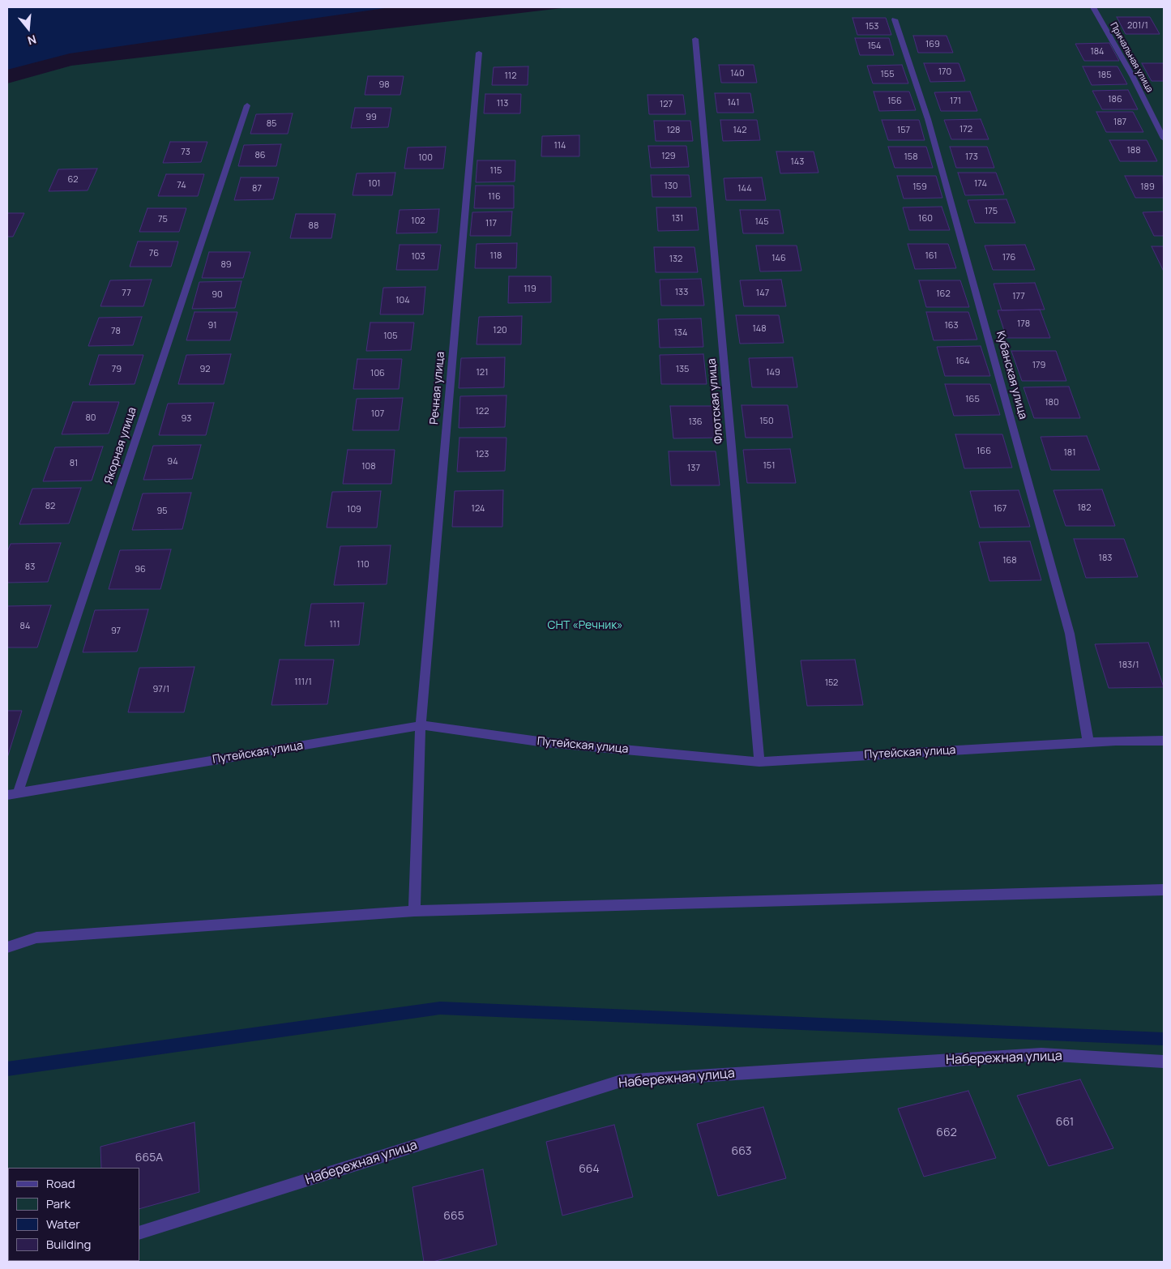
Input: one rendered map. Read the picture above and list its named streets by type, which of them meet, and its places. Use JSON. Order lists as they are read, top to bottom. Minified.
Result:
{"streets":{"street":["Причальная улица","Кубанская улица","Речная улица","Флотская улица","Якорная улица","Путейская улица","Набережная улица"]},"crossings":[["Кубанская улица","Путейская улица"],["Речная улица","Путейская улица"],["Флотская улица","Путейская улица"],["Якорная улица","Путейская улица"]],"parks":["СНТ «Речник»"],"house_numbers":["201/1","153","169","154","184","170","140","155","185","112","98","186","156","171","141","113","127","99","187","85","172","128","142","157","114","188","73","86","129","158","173","100","143","115","62","101","174","74","130","159","189","87","144","116","175","131","160","75","102","145","117","88","76","118","161","103","176","146","132","89","119","133","77","147","162","90","177","104","178","91","163","148","120","78","134","105","164","179","79","92","135","121","149","106","165","180","122","107","80","93","150","136","166","181","123","94","81","151","108","137","82","182","124","167","109","95","183","168","110","83","96","111","84","97","183/1","111/1","152","97/1","661","662","663","665А","664","665"],"legend":["Road","Park","Water","Building"],"north":"bottom"}
